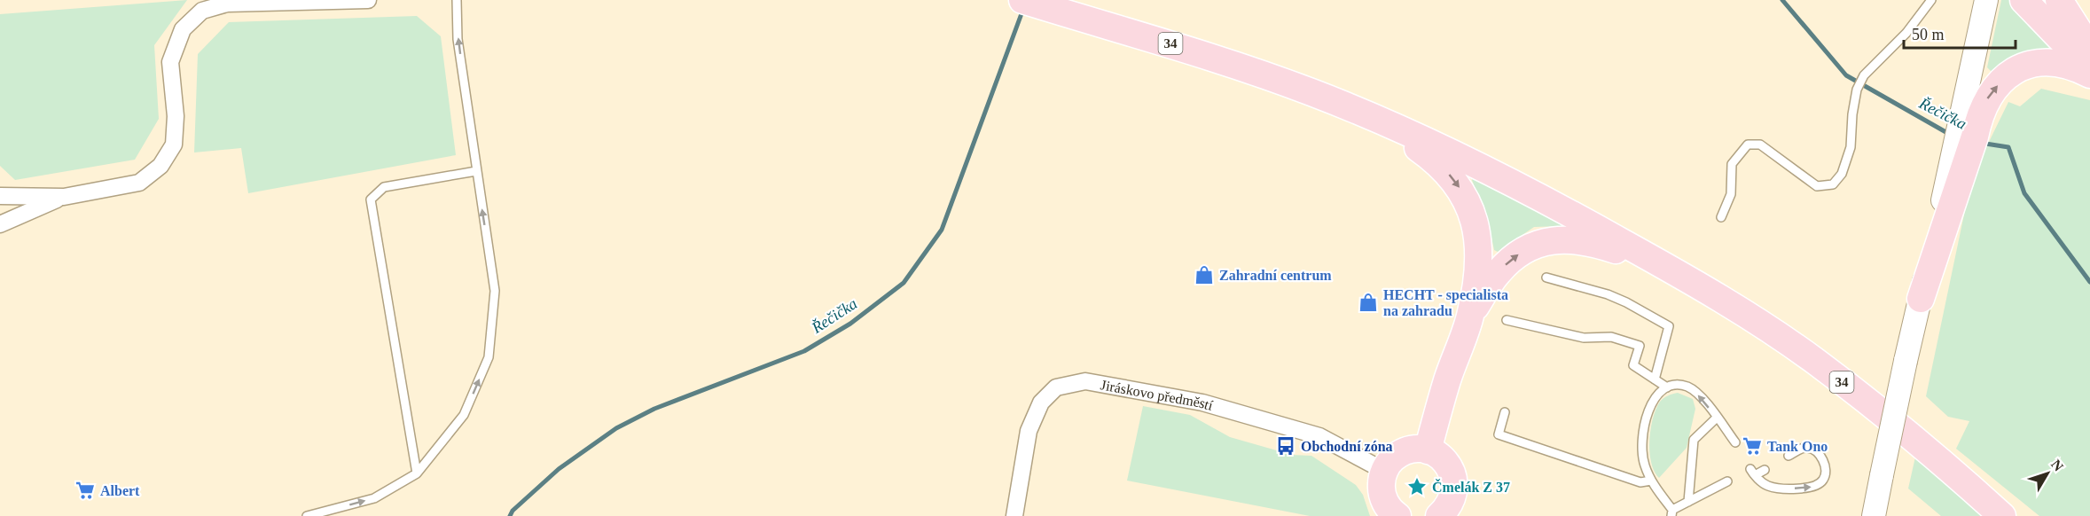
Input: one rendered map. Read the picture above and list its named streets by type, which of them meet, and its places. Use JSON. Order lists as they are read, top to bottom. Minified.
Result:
{"streets":{"main road":["34"],"street":["Jiráskovo předměstí"]},"water":["Řečička"],"places":{"shop":["Zahradní centrum","HECHT - specialista na zahradu"],"bus stop":["Obchodní zóna"],"supermarket":["Tank Ono","Albert"],"place":["Čmelák Z 37"]},"scale_bar":"50 m","north":"top right"}
